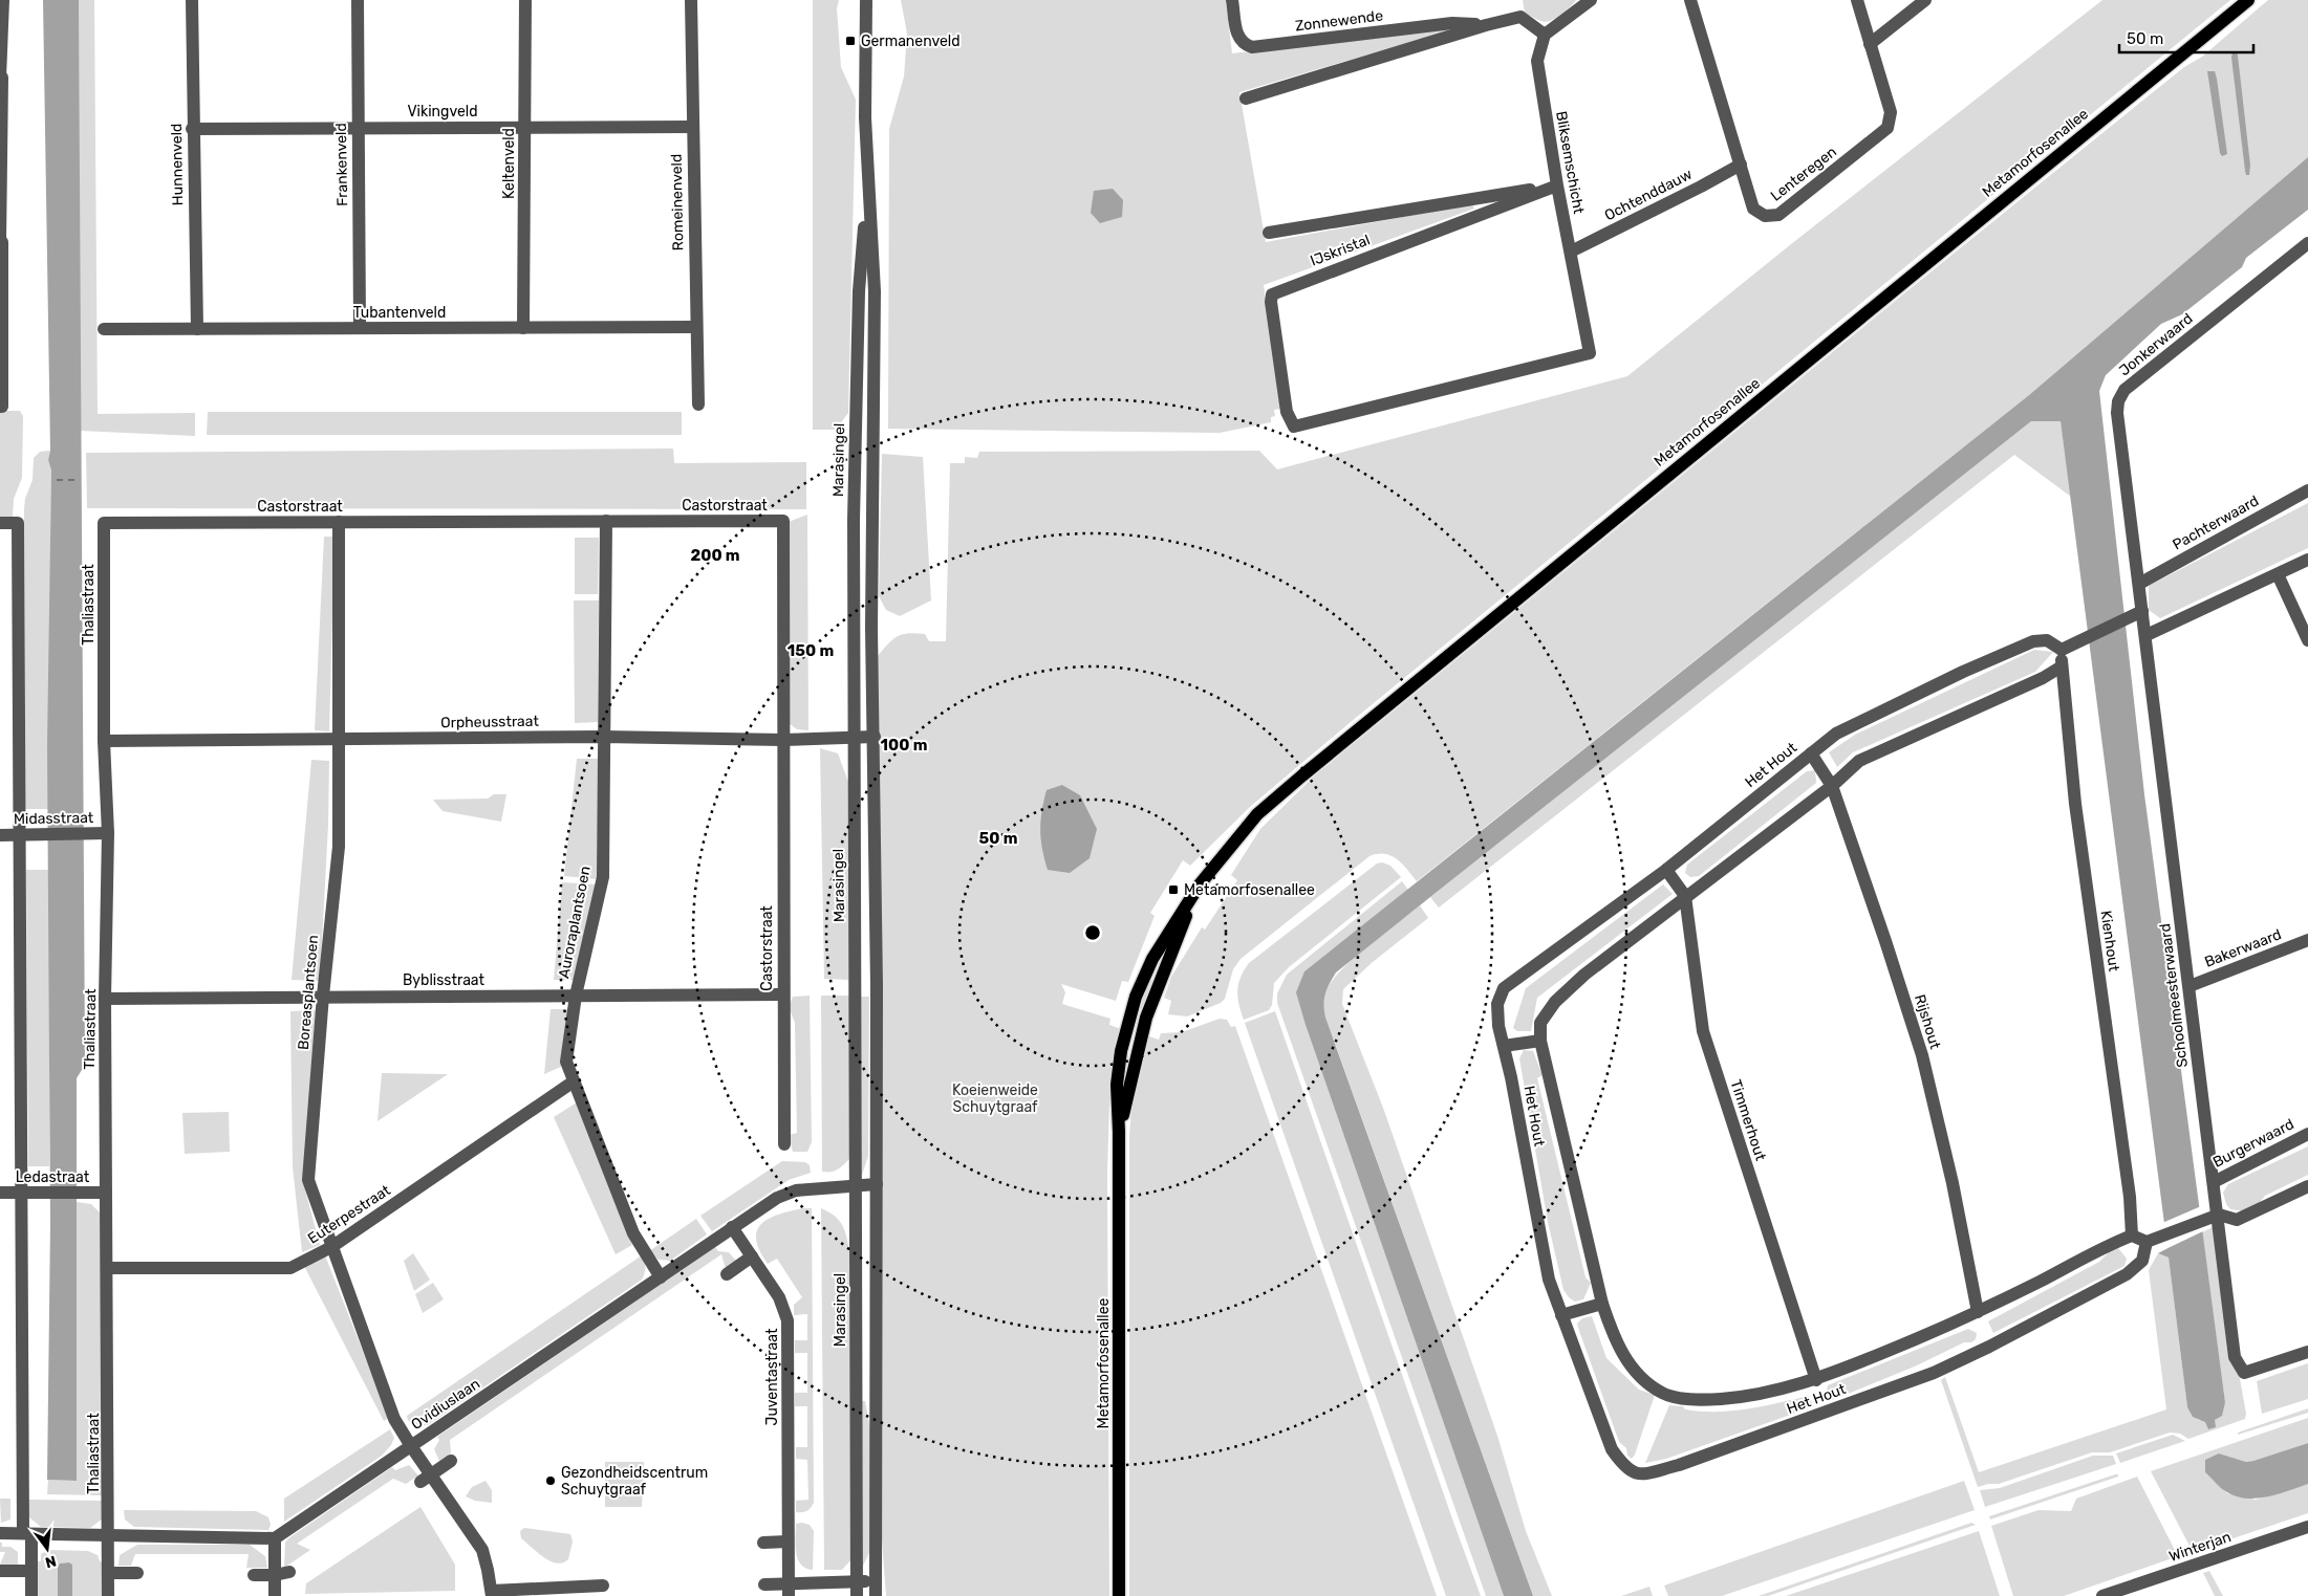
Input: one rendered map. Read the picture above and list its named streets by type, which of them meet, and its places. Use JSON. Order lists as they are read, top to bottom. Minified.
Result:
{"streets":{"main road":["Metamorfosenallee"],"street":["Zonnewende","Vikingveld","Bliksemschicht","Keltenveld","Hunnenveld","Frankenveld","Lenteregen","Ochtenddauw","Romeinenveld","IJskristal","Tubantenveld","Jonkerwaard","Marasingel","Castorstraat","Pachterwaard","Thaliastraat","Orpheusstraat","Het Hout","Midasstraat","Auroraplantsoen","Kienhout","Bakerwaard","Byblisstraat","Boreasplantsoen","Schoolmeesterwaard","Rijshout","Timmerhout","Burgerwaard","Ledastraat","Euterpestraat","Juventastraat","Ovidiuslaan","Winterjan"]},"crossings":[["Zonnewende","Bliksemschicht"],["Vikingveld","Keltenveld"],["Vikingveld","Hunnenveld"],["Vikingveld","Frankenveld"],["Vikingveld","Romeinenveld"],["Bliksemschicht","Ochtenddauw"],["Bliksemschicht","IJskristal"],["Keltenveld","Tubantenveld"],["Hunnenveld","Tubantenveld"],["Frankenveld","Tubantenveld"],["Lenteregen","Ochtenddauw"],["Romeinenveld","Tubantenveld"],["Jonkerwaard","Pachterwaard"],["Jonkerwaard","Schoolmeesterwaard"],["Marasingel","Orpheusstraat"],["Marasingel","Ovidiuslaan"],["Castorstraat","Thaliastraat"],["Castorstraat","Orpheusstraat"],["Castorstraat","Auroraplantsoen"],["Castorstraat","Byblisstraat"],["Castorstraat","Boreasplantsoen"],["Thaliastraat","Orpheusstraat"],["Thaliastraat","Midasstraat"],["Thaliastraat","Byblisstraat"],["Thaliastraat","Ledastraat"],["Thaliastraat","Euterpestraat"],["Orpheusstraat","Auroraplantsoen"],["Orpheusstraat","Boreasplantsoen"],["Het Hout","Kienhout"],["Het Hout","Rijshout"],["Het Hout","Timmerhout"],["Auroraplantsoen","Byblisstraat"],["Auroraplantsoen","Euterpestraat"],["Auroraplantsoen","Ovidiuslaan"],["Bakerwaard","Schoolmeesterwaard"],["Byblisstraat","Boreasplantsoen"],["Boreasplantsoen","Euterpestraat"],["Boreasplantsoen","Ovidiuslaan"],["Schoolmeesterwaard","Burgerwaard"],["Juventastraat","Ovidiuslaan"]],"parks":["Koeienweide Schuytgraaf"],"places":{"transit":["Germanenveld","Metamorfosenallee"],"other":["Gezondheidscentrum Schuytgraaf"]},"scale_bar":"50 m","north":"bottom","rings":["200 m","150 m","100 m","50 m"]}
